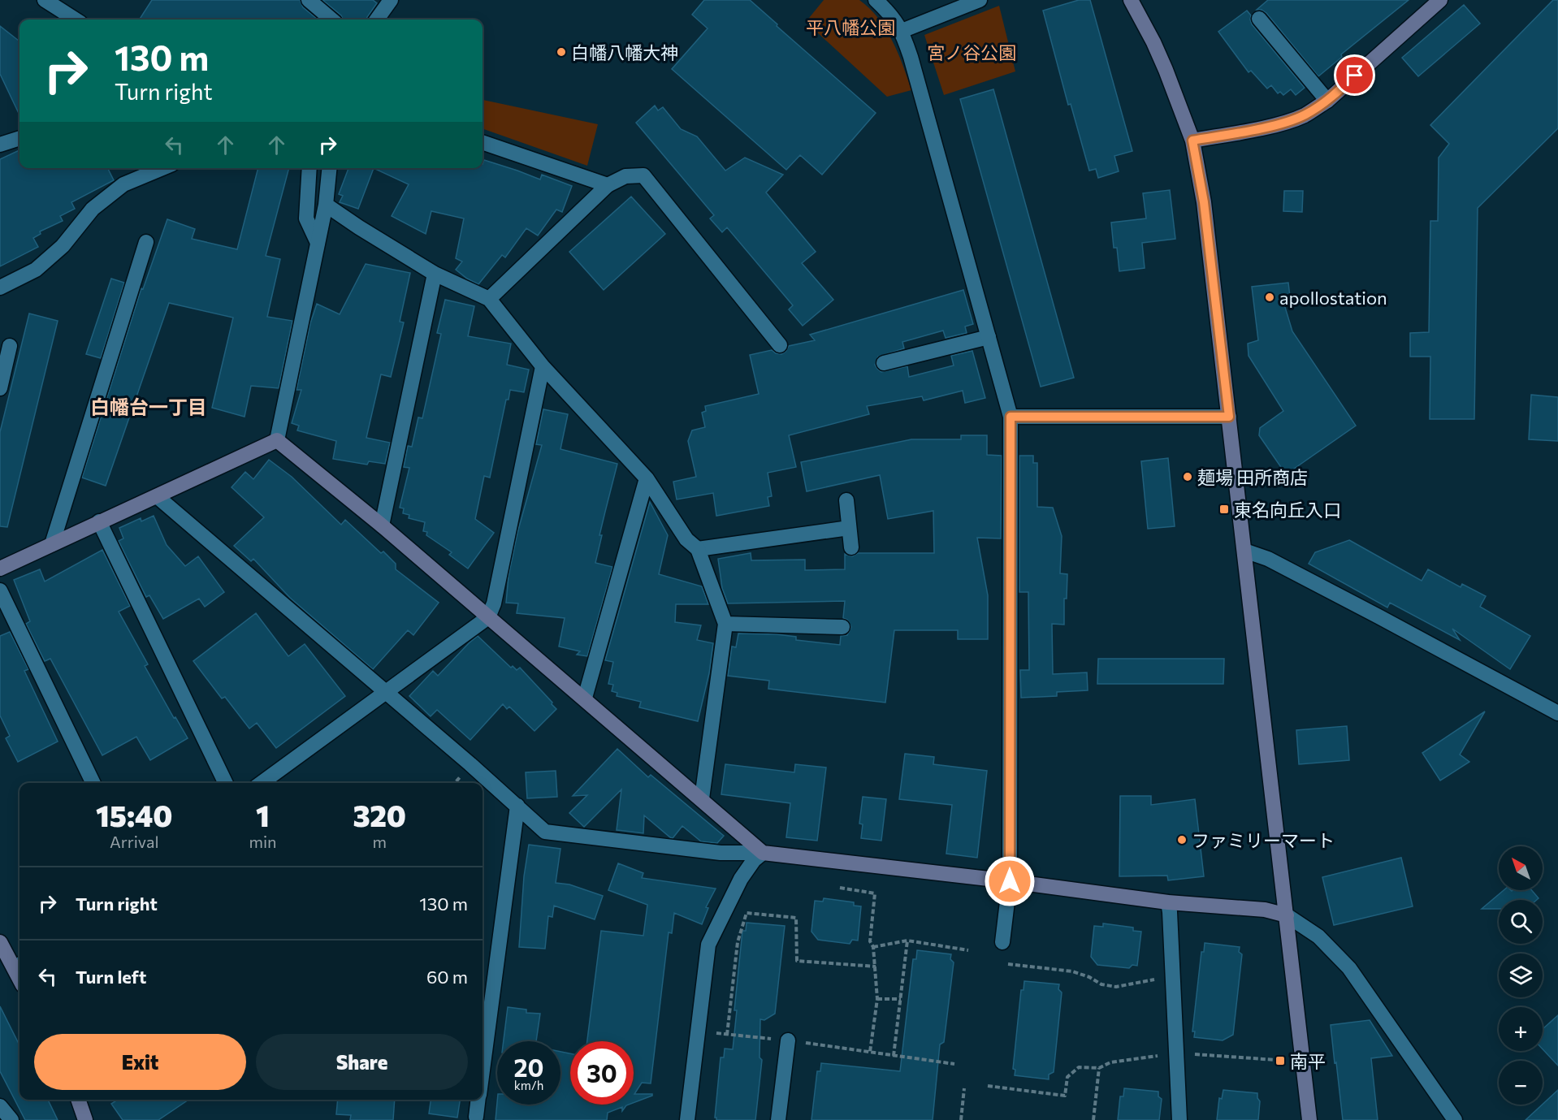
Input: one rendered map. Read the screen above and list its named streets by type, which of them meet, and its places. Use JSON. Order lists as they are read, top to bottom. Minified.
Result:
{"districts":["白幡台一丁目"],"parks":["平八幡公園","宮ノ谷公園"],"places":{"other":["白幡八幡大神","apollostation","麺場 田所商店","ファミリーマート"],"transit":["東名向丘入口","南平"]},"north":"top left","page":{"turn":["130 m","Turn right"],"eta":["15:40","Arrival","1","min","320","m"],"map_buttons":["+","−"],"list":[{"name":"Turn right","value":"130 m"},{"name":"Turn left","value":"60 m"}],"buttons":["Exit","Share"],"speed":"20 km/h","limit":"30"}}
